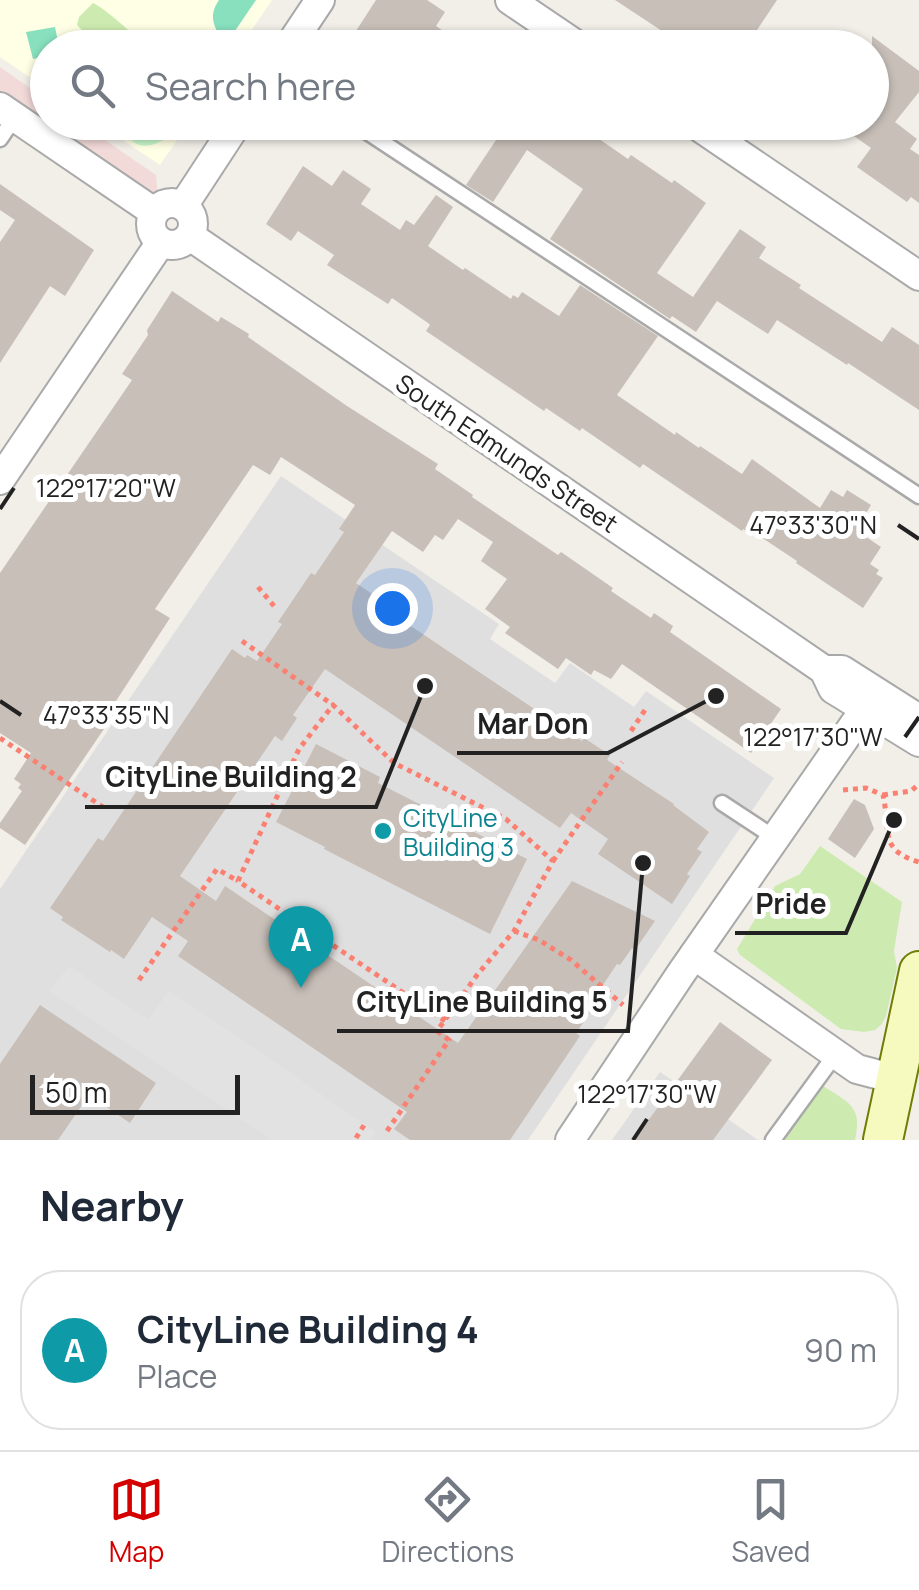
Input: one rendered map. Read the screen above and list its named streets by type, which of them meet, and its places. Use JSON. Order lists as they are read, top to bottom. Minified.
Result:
{"streets":{"street":["South Edmunds Street"]},"places":["CityLine Building 2","Mar Don","Pride","CityLine Building 3","CityLine Building 5"],"scale_bar":"50 m","page":{"search":"Search here","pins":"A","scale":"50 m","heading":"Nearby","list":[{"mark":"A","name":"CityLine Building 4","note":"Place","value":"90 m"}],"nav":["Map","Directions","Saved"]},"coordinates":["122°17'20\"W","47°33'30\"N","47°33'35\"N","122°17'30\"W"]}
